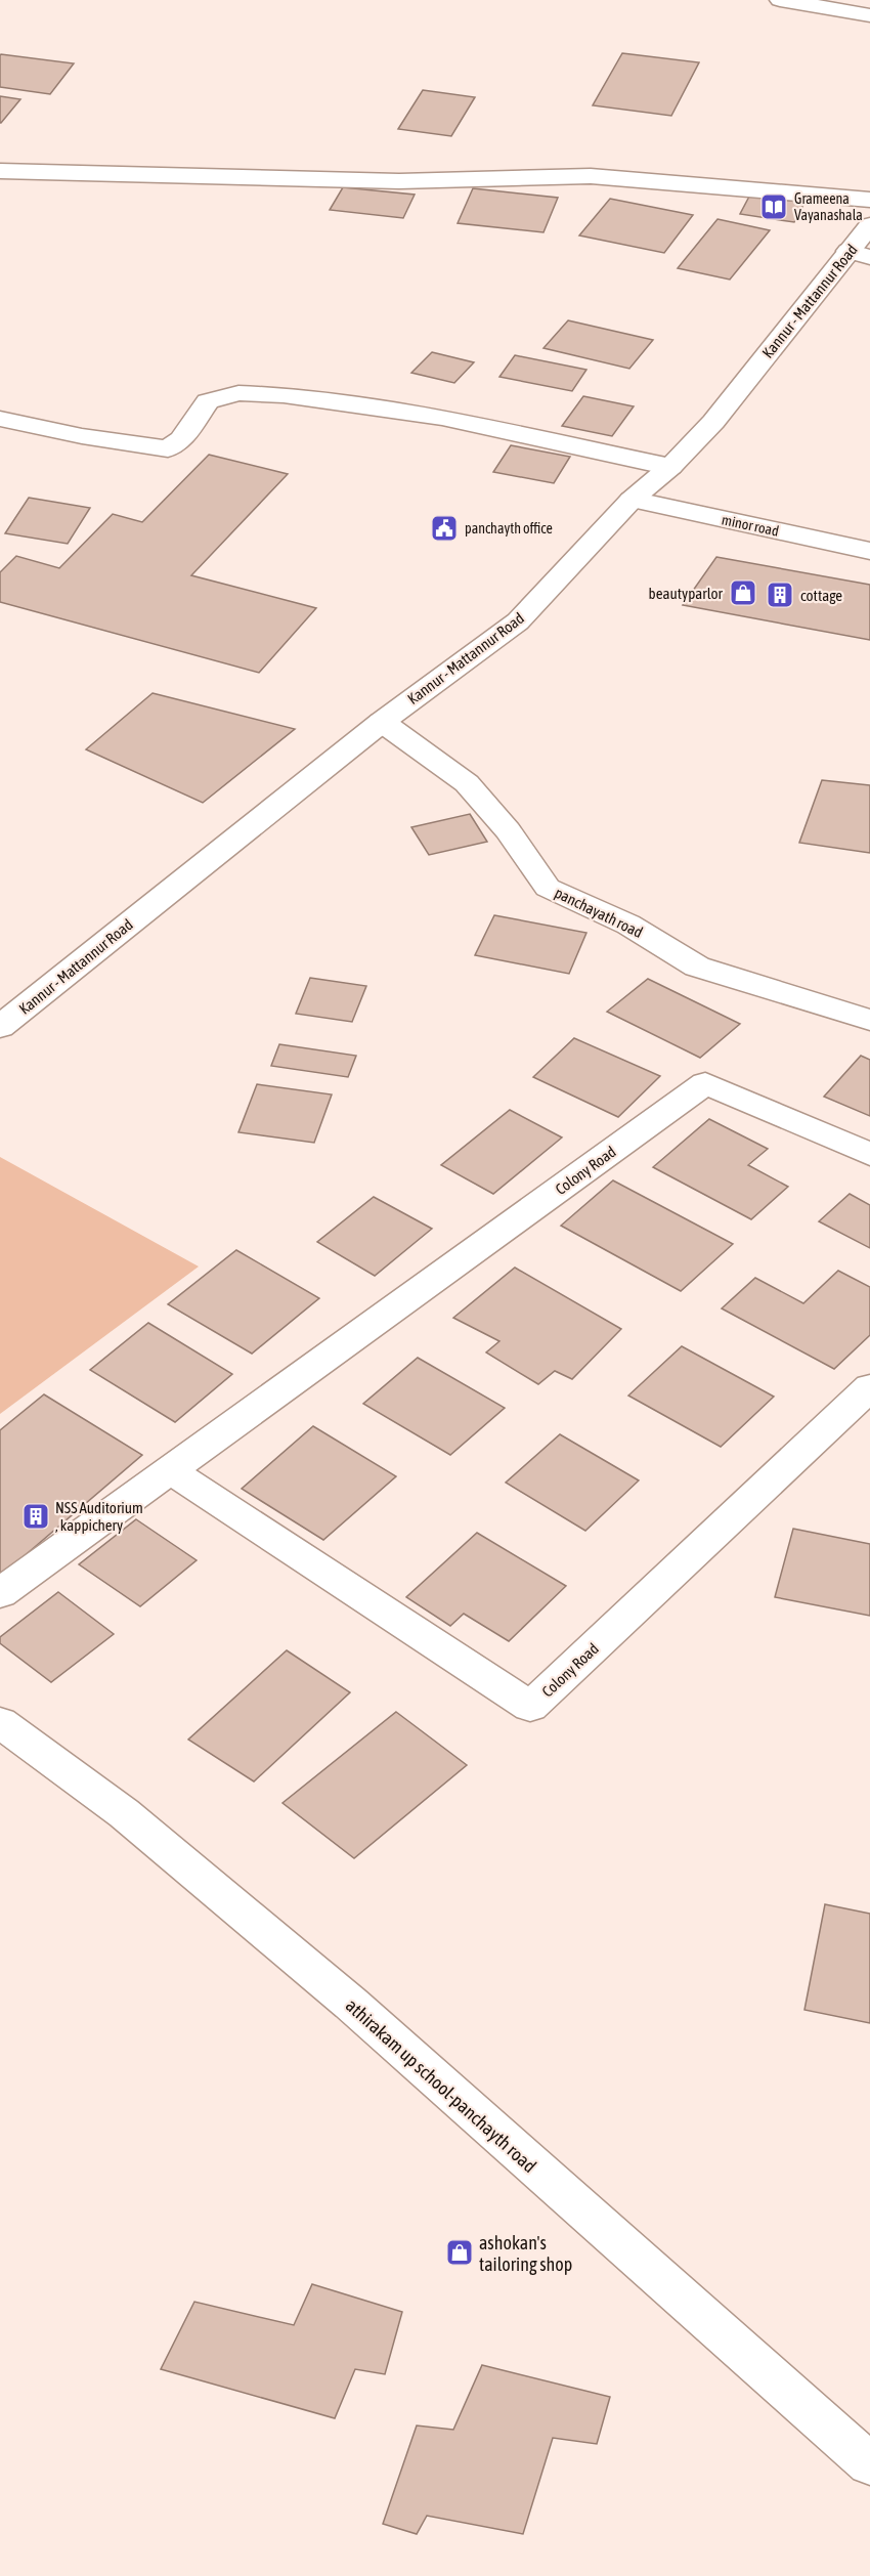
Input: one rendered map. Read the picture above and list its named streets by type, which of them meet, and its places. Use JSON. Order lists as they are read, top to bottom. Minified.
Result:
{"streets":{"street":["Kannur - Mattannur Road","minor road","panchayath road","Colony Road","athirakam up school-panchayth road"]},"crossings":[["Kannur - Mattannur Road","minor road"],["Kannur - Mattannur Road","panchayath road"]],"places":{"library":["Grameena Vayanashala"],"public building":["panchayth office"],"shop":["beautyparlor","ashokan's tailoring shop"],"building":["cottage","NSS Auditorium , kappichery"]}}
